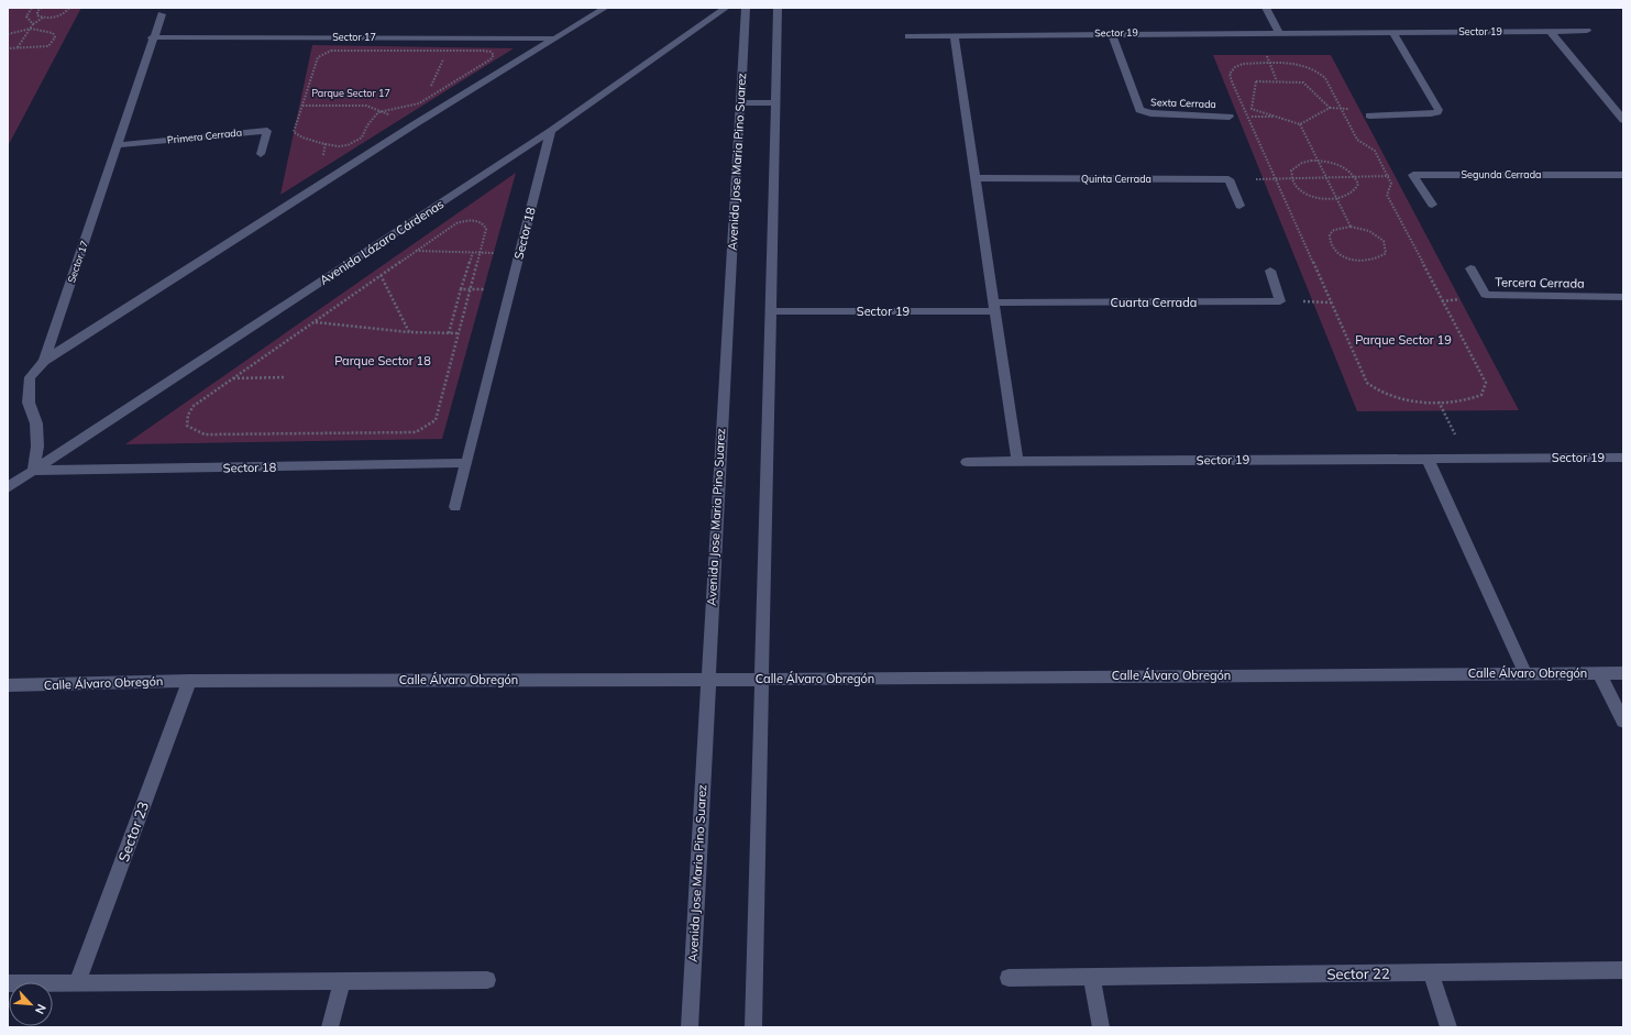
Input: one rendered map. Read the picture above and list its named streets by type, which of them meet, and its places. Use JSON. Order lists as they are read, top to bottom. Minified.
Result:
{"streets":{"street":["Sector 19","Sector 17","Sexta Cerrada","Primera Cerrada","Avenida Jose Maria Pino Suarez","Segunda Cerrada","Quinta Cerrada","Sector 18","Avenida Lázaro Cárdenas","Tercera Cerrada","Cuarta Cerrada","Calle Álvaro Obregón","Sector 23","Sector 22"]},"crossings":[["Sector 19","Sexta Cerrada"],["Sector 19","Cuarta Cerrada"],["Sector 17","Primera Cerrada"],["Avenida Jose Maria Pino Suarez","Calle Álvaro Obregón"],["Sector 18","Avenida Lázaro Cárdenas"],["Calle Álvaro Obregón","Sector 23"]],"parks":["Parque Sector 17","Parque Sector 19","Parque Sector 18"],"north":"bottom right"}
